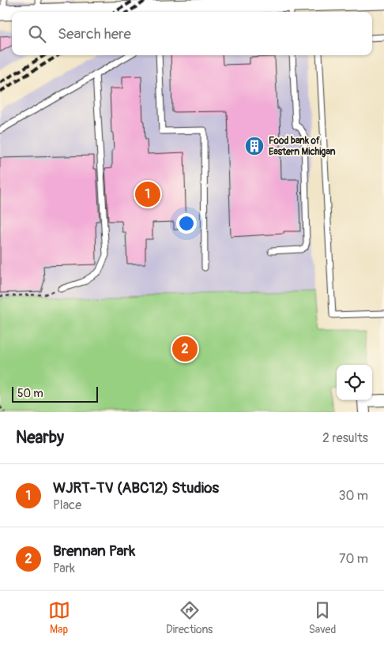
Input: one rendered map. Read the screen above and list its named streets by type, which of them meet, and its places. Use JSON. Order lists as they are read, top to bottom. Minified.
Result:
{"places":{"building":["Food bank of Eastern Michigan"]},"scale_bar":"50 m","page":{"search":"Search here","pins":["1","2"],"scale":"50 m","heading":["Nearby","2 results"],"list":[{"mark":"1","name":"WJRT-TV (ABC12) Studios","note":"Place","value":"30 m"},{"mark":"2","name":"Brennan Park","note":"Park","value":"70 m"}],"nav":["Map","Directions","Saved"]}}
